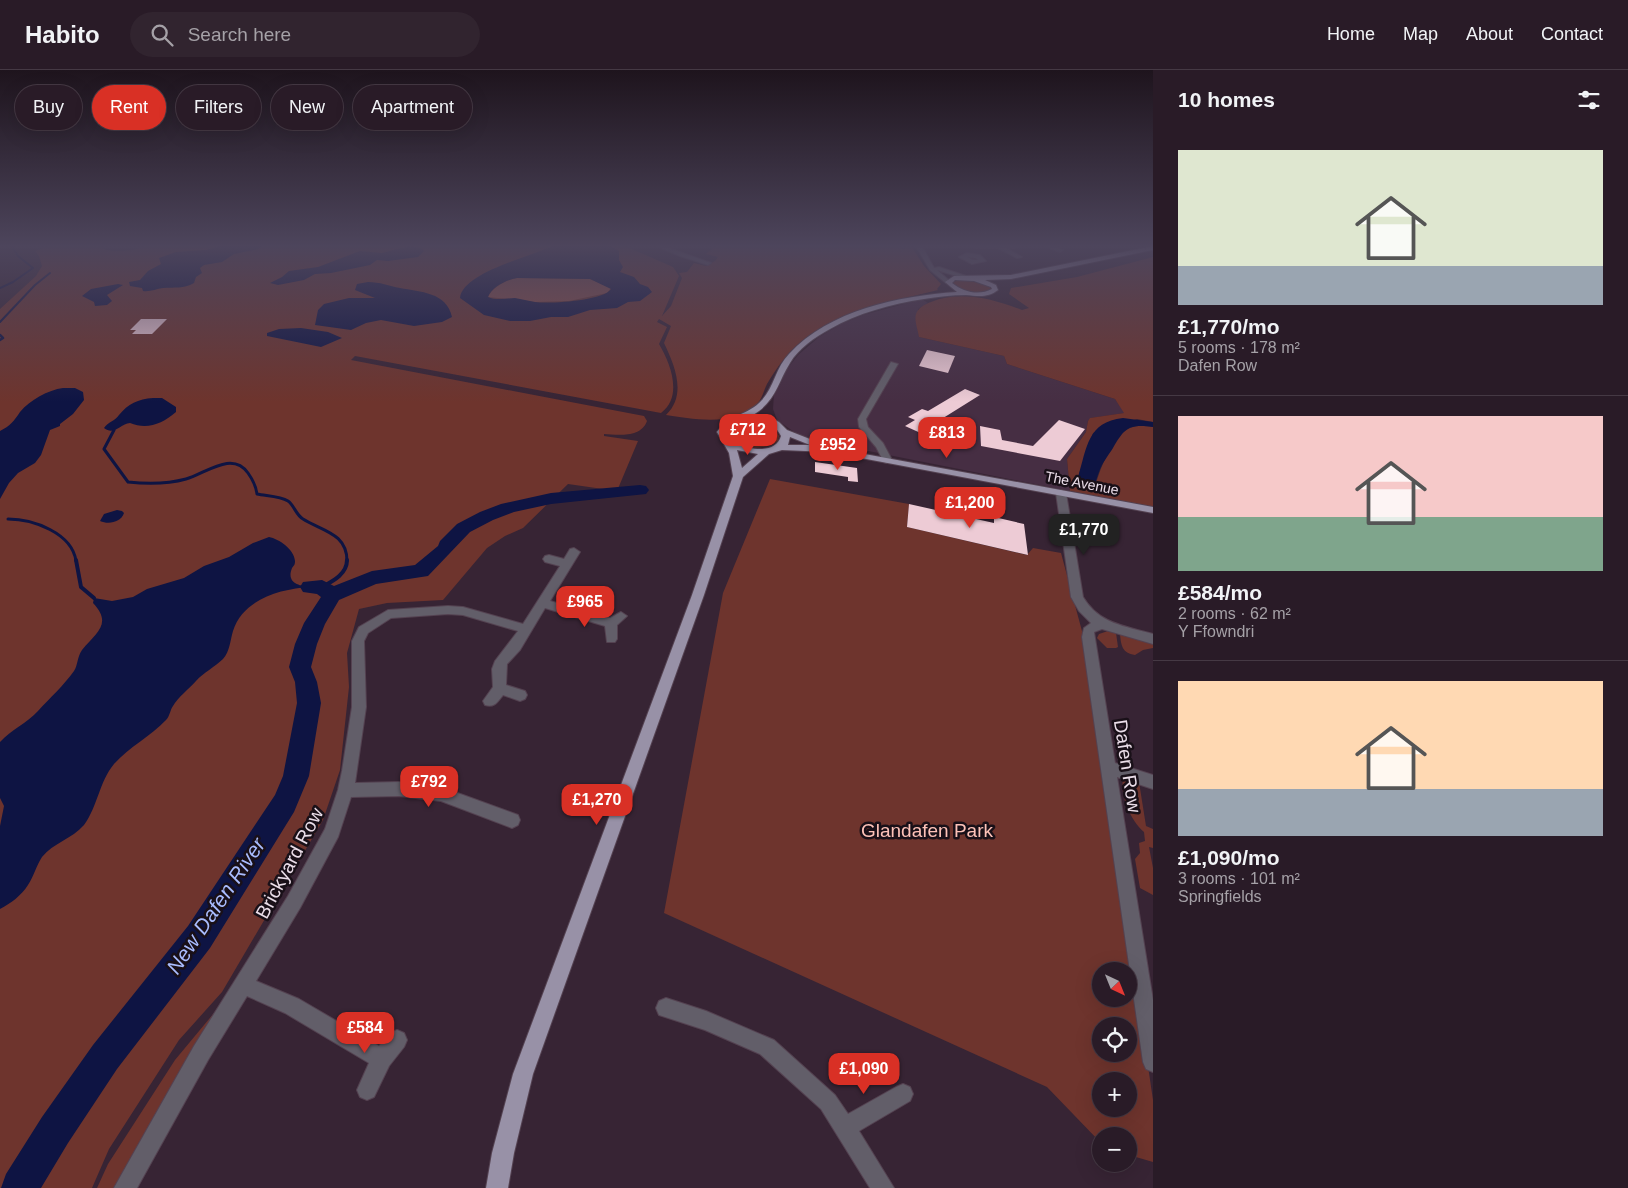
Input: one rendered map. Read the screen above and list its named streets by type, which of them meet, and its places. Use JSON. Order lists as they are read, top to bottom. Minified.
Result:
{"streets":{"main road":["The Avenue"],"street":["Dafen Row","Brickyard Row"]},"water":["New Dafen River"],"parks":["Glandafen Park"],"north":"bottom right","page":{"header":"Habito","search":"Search here","nav":["Home","Map","About","Contact"],"heading":"10 homes","chip":["Buy","Rent","Filters","New","Apartment"],"list":[{"name":"£1,770/mo","note":"5 rooms · 178 m² · Dafen Row"},{"name":"£584/mo","note":"2 rooms · 62 m² · Y Ffowndri"},{"name":"£1,090/mo","note":"3 rooms · 101 m² · Springfields"}],"price":["£712","£813","£952","£1,200","£1,770","£965","£792","£1,270","£584","£1,090"],"map_buttons":["+","−"]}}
